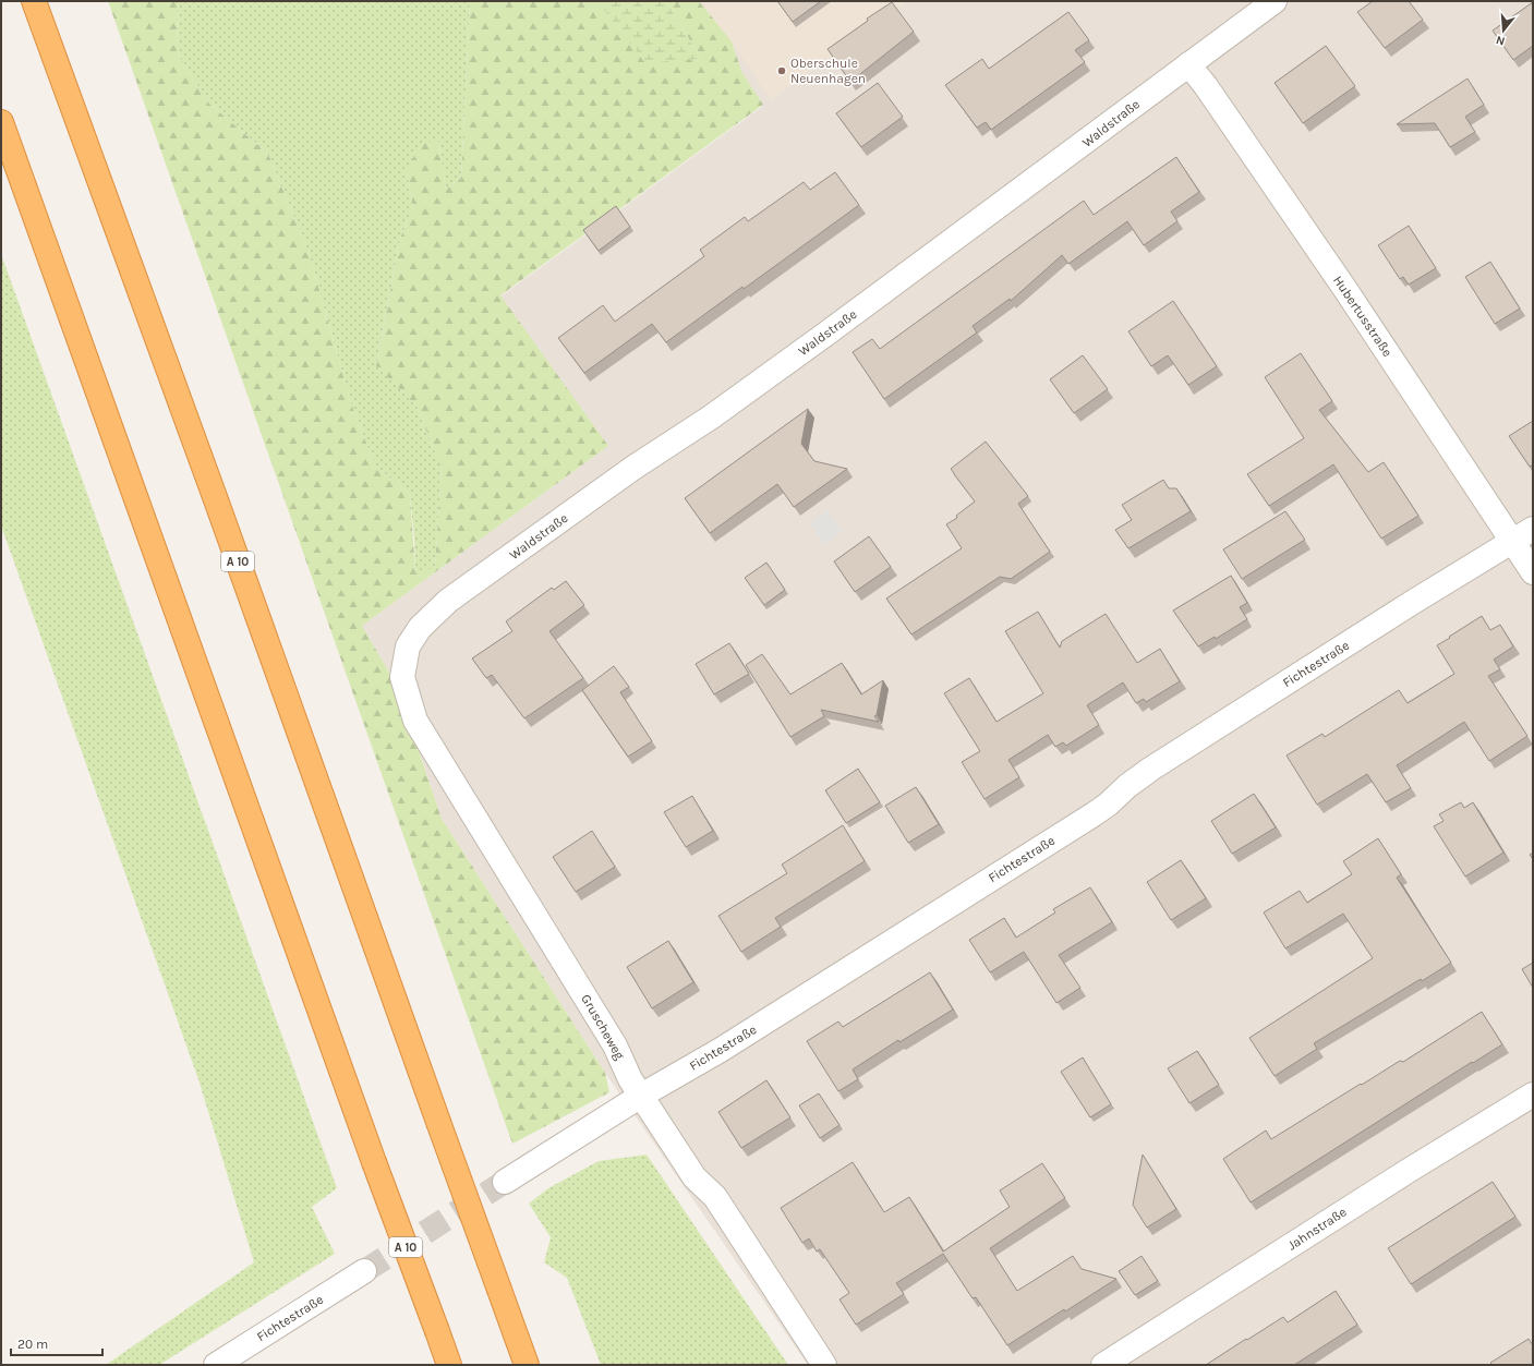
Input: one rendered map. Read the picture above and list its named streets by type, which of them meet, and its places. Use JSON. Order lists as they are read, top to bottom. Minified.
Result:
{"streets":{"highway":["A 10"],"street":["Waldstraße","Hubertusstraße","Fichtestraße","Gruscheweg","Jahnstraße"]},"crossings":[["Waldstraße","Hubertusstraße"],["Waldstraße","Gruscheweg"],["Hubertusstraße","Fichtestraße"],["Fichtestraße","Gruscheweg"]],"places":["Oberschule Neuenhagen"],"scale_bar":"20 m","north":"bottom"}
